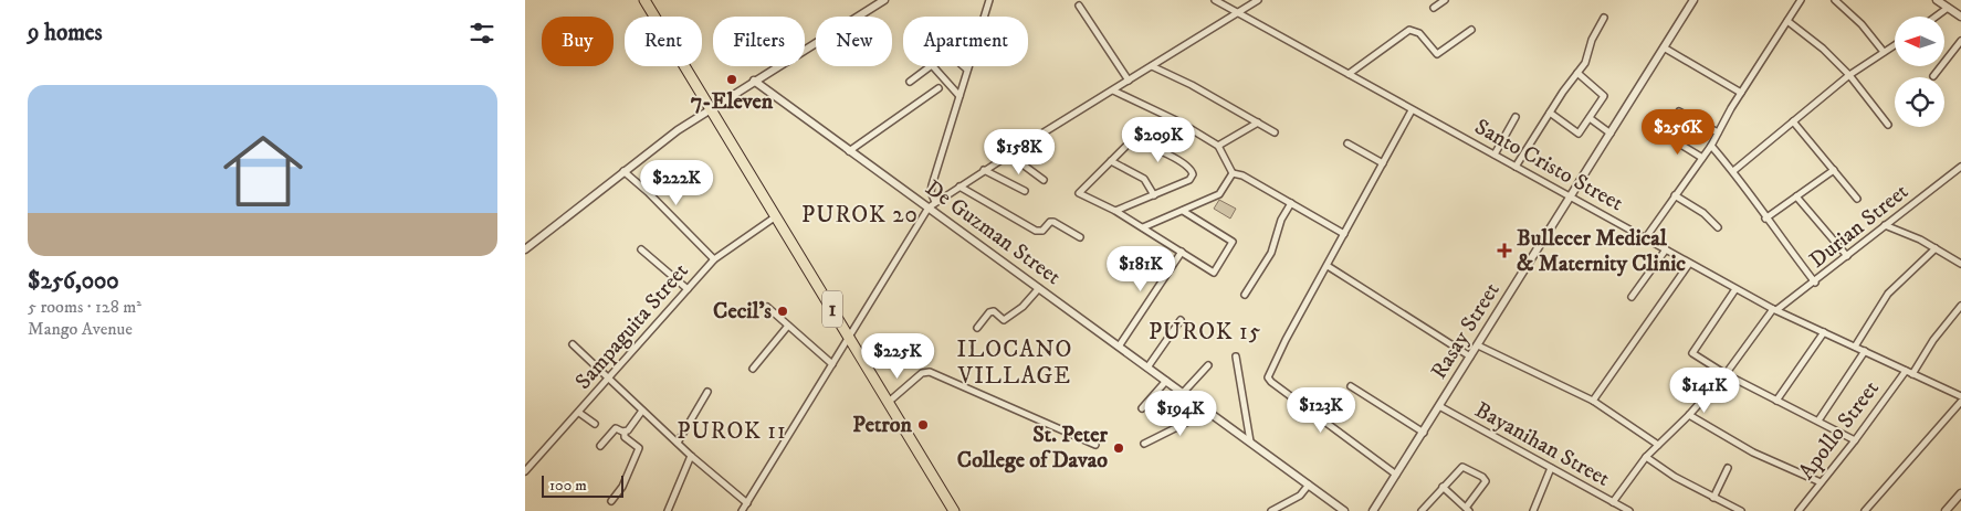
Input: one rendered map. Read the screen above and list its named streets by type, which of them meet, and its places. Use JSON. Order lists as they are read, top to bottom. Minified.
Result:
{"streets":{"highway":["1"],"street":["Santo Cristo Street","Durian Street","De Guzman Street","Sampaguita Street","Rasay Street","Apollo Street","Bayanihan Street"]},"crossings":[["Santo Cristo Street","Durian Street"],["Santo Cristo Street","Rasay Street"],["Santo Cristo Street","Apollo Street"],["Durian Street","Bayanihan Street"],["1","Sampaguita Street"],["Rasay Street","Bayanihan Street"]],"districts":["PUROK 20","PUROK 15","ILOCANO VILLAGE","PUROK 11"],"places":{"other":["7-Eleven","Cecil's","Petron","St. Peter College of Davao"],"health":["Bullecer Medical & Maternity Clinic"]},"scale_bar":"100 m","north":"left","page":{"heading":"9 homes","chip":["Buy","Rent","Filters","New","Apartment"],"list":[{"name":"$256,000","note":"5 rooms · 128 m² · Mango Avenue"}],"price":["$256K","$209K","$158K","$222K","$181K","$225K","$141K","$123K","$194K"],"scale":"100 m"}}
